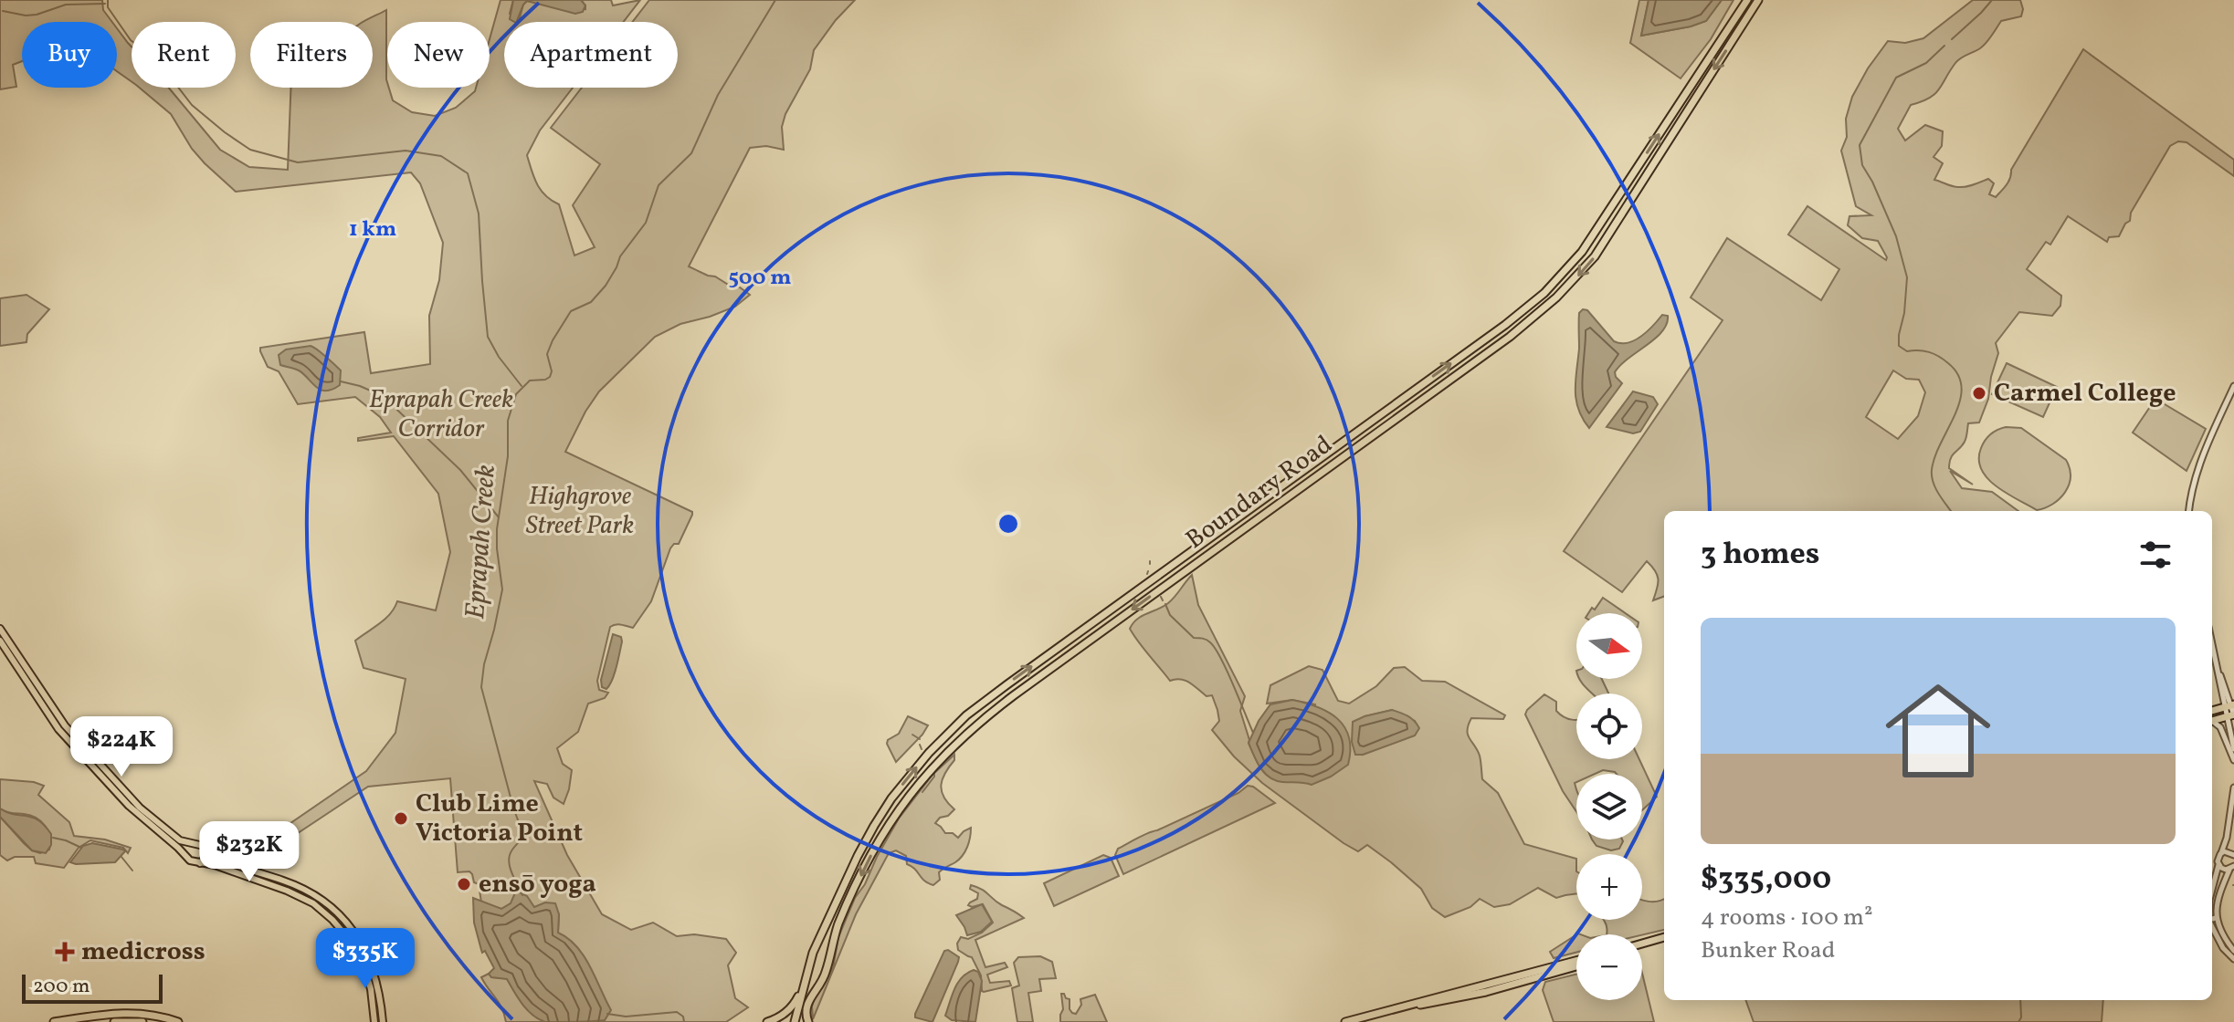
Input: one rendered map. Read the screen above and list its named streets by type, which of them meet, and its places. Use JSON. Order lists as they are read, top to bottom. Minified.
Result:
{"streets":{"highway":["Boundary Road"]},"water":["Eprapah Creek"],"parks":["Eprapah Creek Corridor","Highgrove Street Park"],"places":{"other":["Carmel College","Club Lime Victoria Point","ensō yoga"],"health":["medicross"]},"scale_bar":"200 m","north":"right","page":{"chip":["Buy","Rent","Filters","New","Apartment"],"heading":"3 homes","list":[{"name":"$335,000","note":"4 rooms · 100 m² · Bunker Road"}],"map_buttons":["+","−"],"price":["$224K","$232K","$335K"],"scale":"200 m"},"rings":["1 km","500 m"]}
